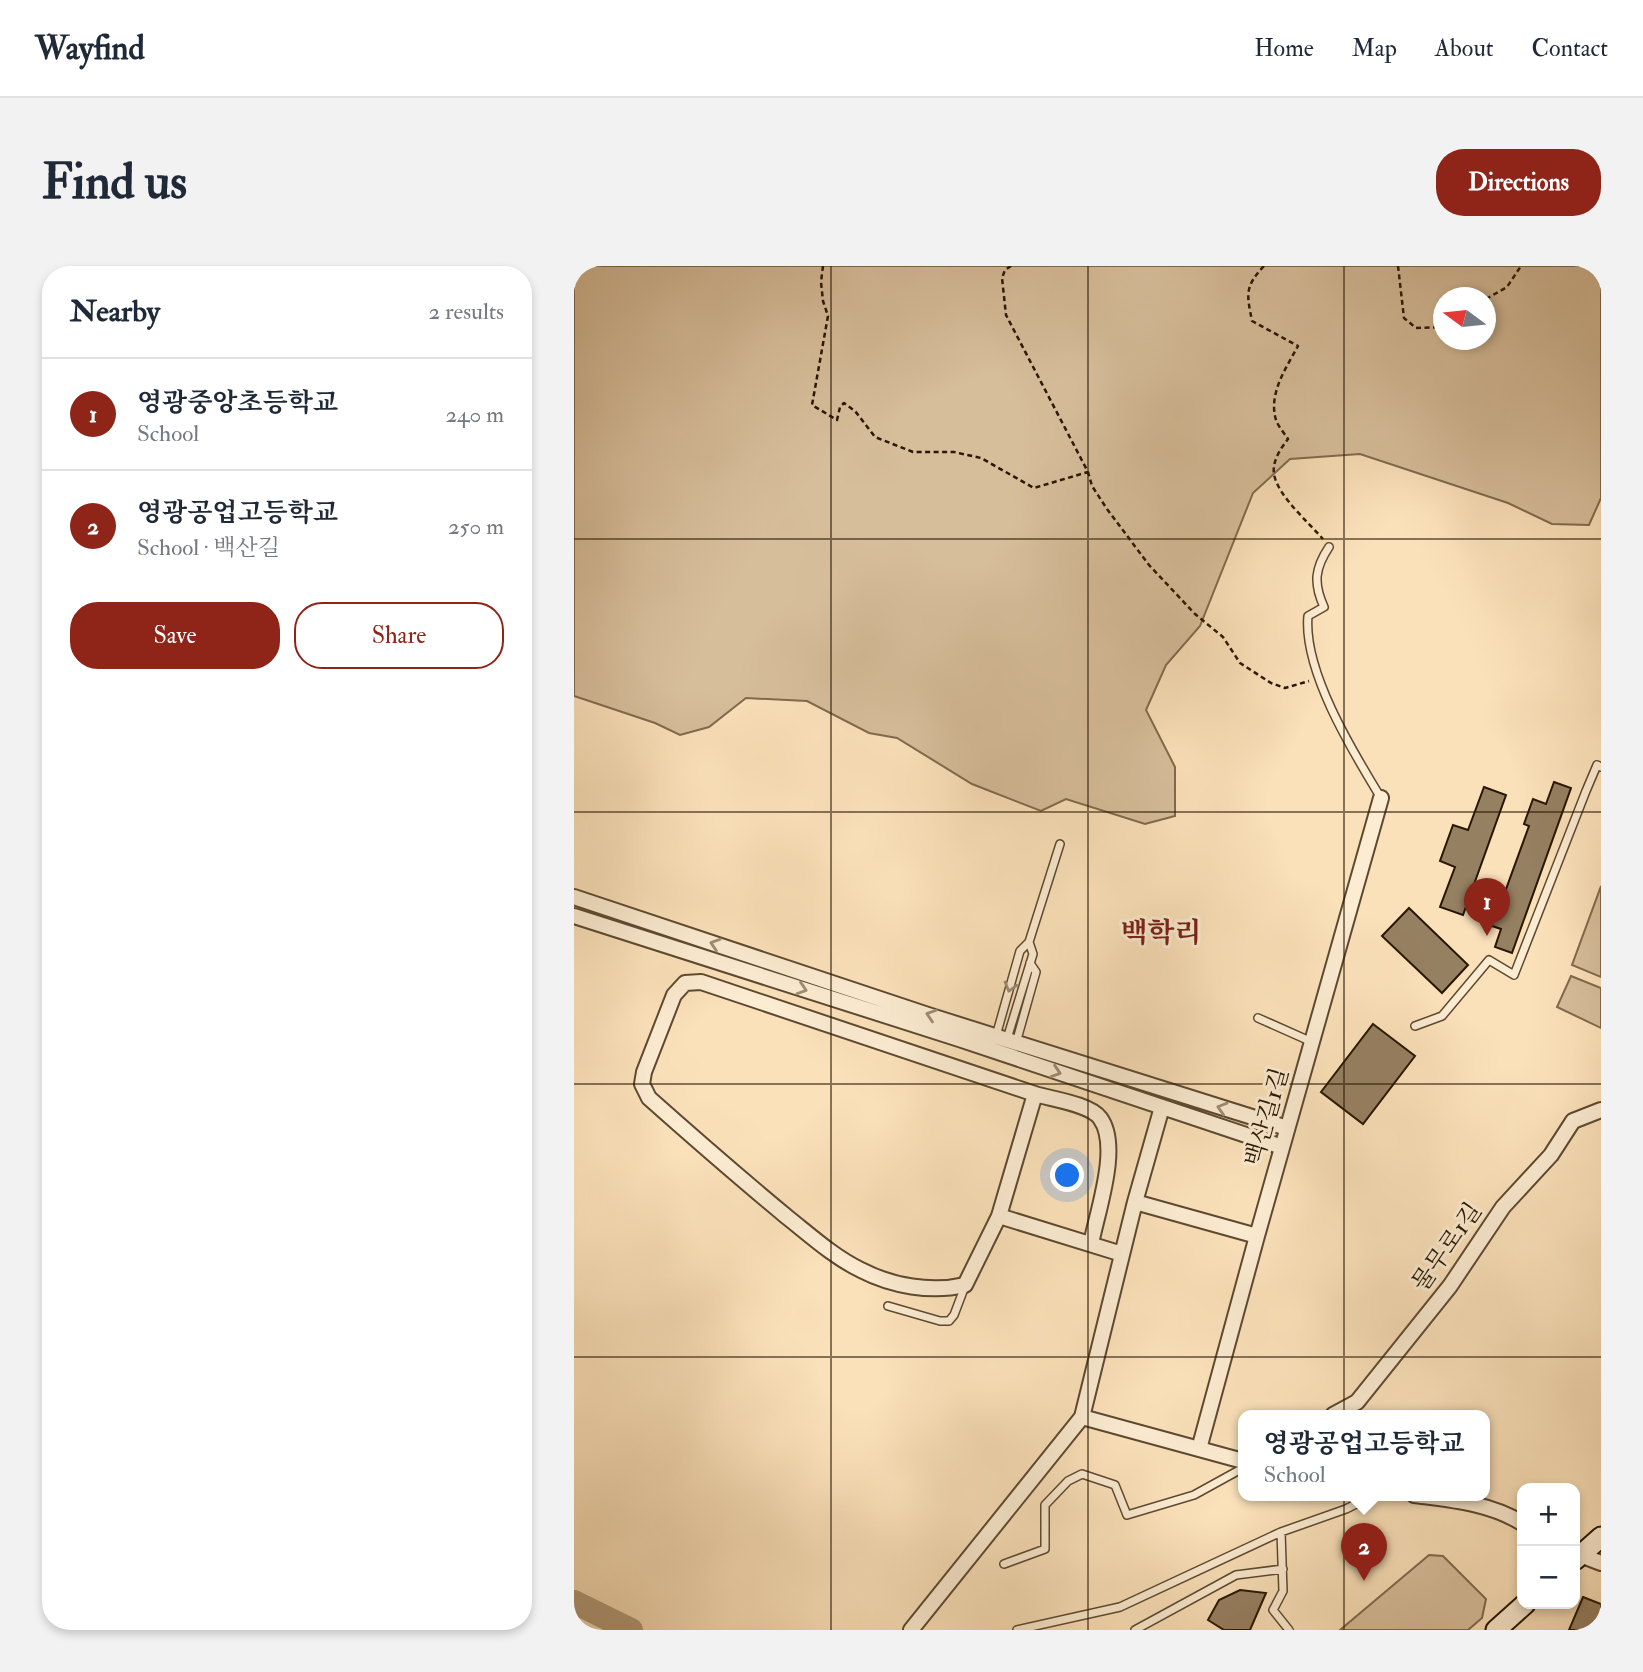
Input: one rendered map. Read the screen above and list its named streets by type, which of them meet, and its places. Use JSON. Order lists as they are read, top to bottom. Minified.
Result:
{"streets":{"street":["백산길1길","물무로1길"]},"districts":["백학리"],"north":"left","page":{"header":"Wayfind","nav":["Home","Map","About","Contact"],"buttons":["Directions",["Save","Share"]],"title":"Find us","heading":["Nearby","2 results"],"list":[{"mark":"1","name":"영광중앙초등학교","note":"School","value":"240 m"},{"mark":"2","name":"영광공업고등학교","note":"School · 백산길","value":"250 m"}],"pins":["1","2"],"popup":["영광공업고등학교","School"],"map_buttons":["+","−"]}}
